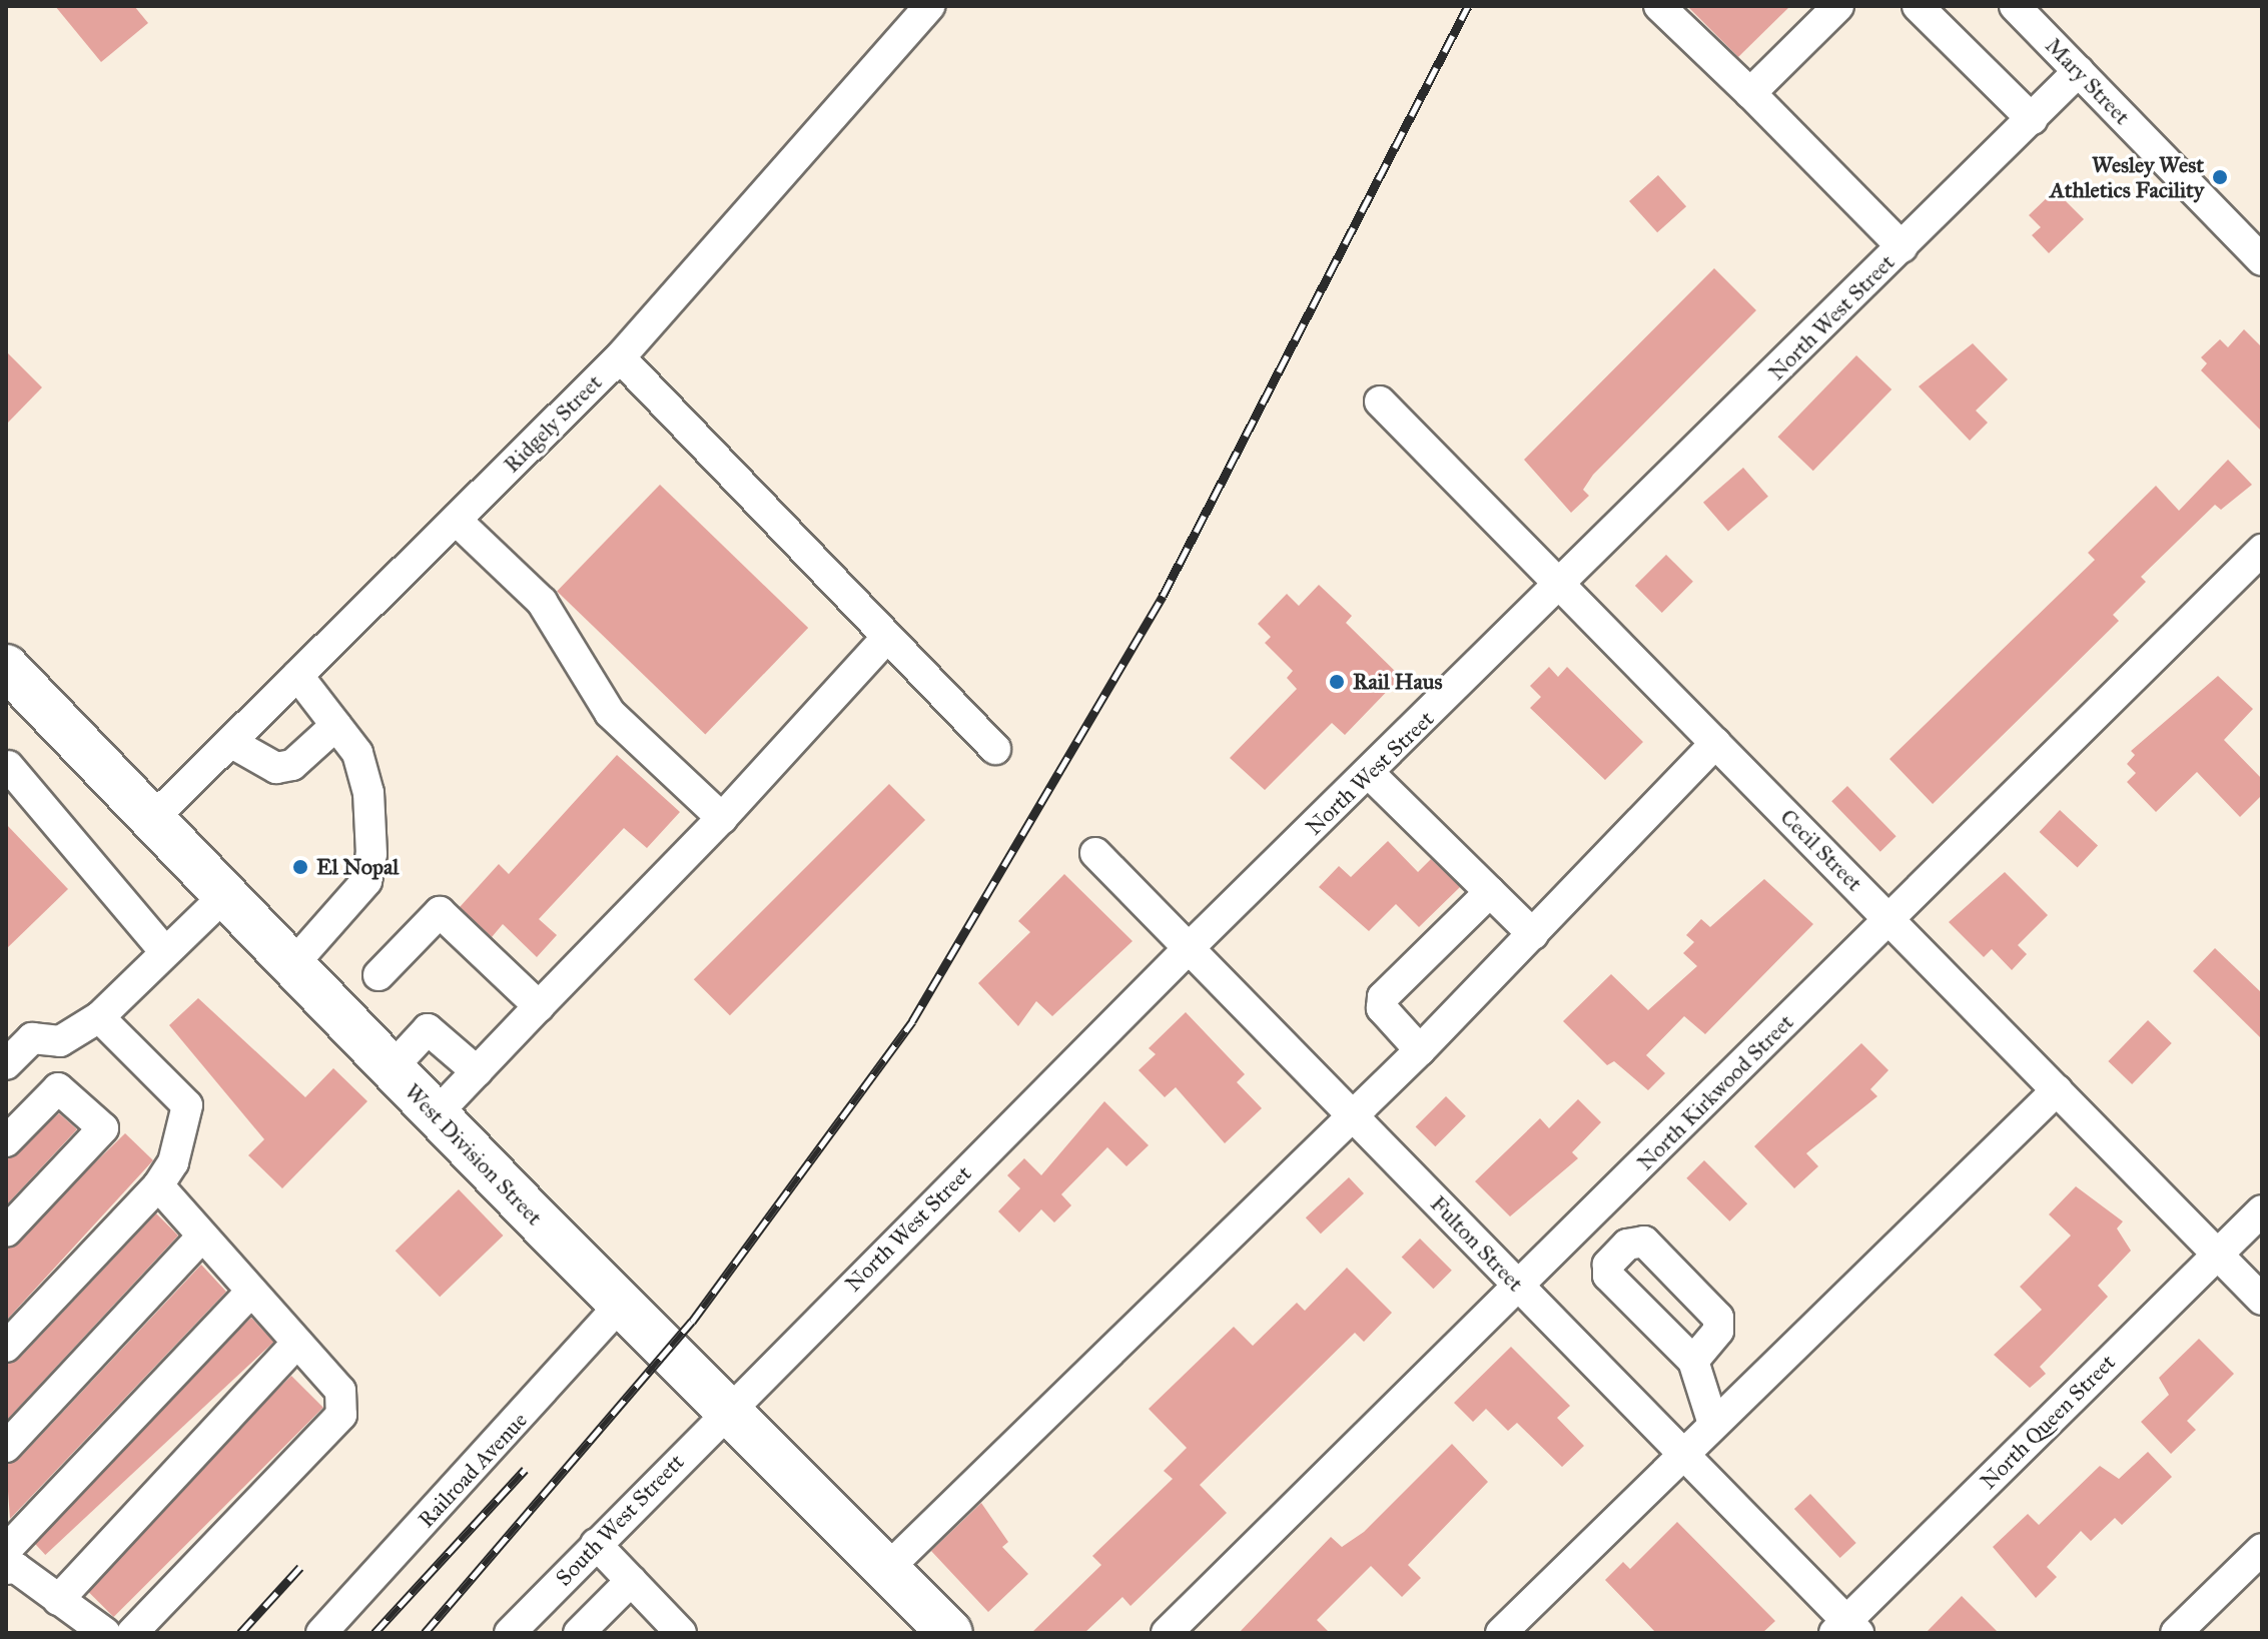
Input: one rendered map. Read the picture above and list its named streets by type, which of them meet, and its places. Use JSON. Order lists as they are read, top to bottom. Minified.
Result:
{"streets":{"highway":["West Division Street"],"street":["Mary Street","North West Street","Ridgely Street","Cecil Street","North Kirkwood Street","Fulton Street","North Queen Street","Railroad Avenue","South West Streett"]},"crossings":[["Mary Street","North West Street"],["North West Street","Cecil Street"],["North West Street","West Division Street"],["North West Street","Fulton Street"],["North West Street","South West Streett"],["Ridgely Street","West Division Street"],["Cecil Street","North Kirkwood Street"],["Cecil Street","North Queen Street"],["North Kirkwood Street","Fulton Street"],["West Division Street","Railroad Avenue"],["West Division Street","South West Streett"],["Fulton Street","North Queen Street"]],"places":["Wesley West Athletics Facility","Rail Haus","El Nopal"]}
